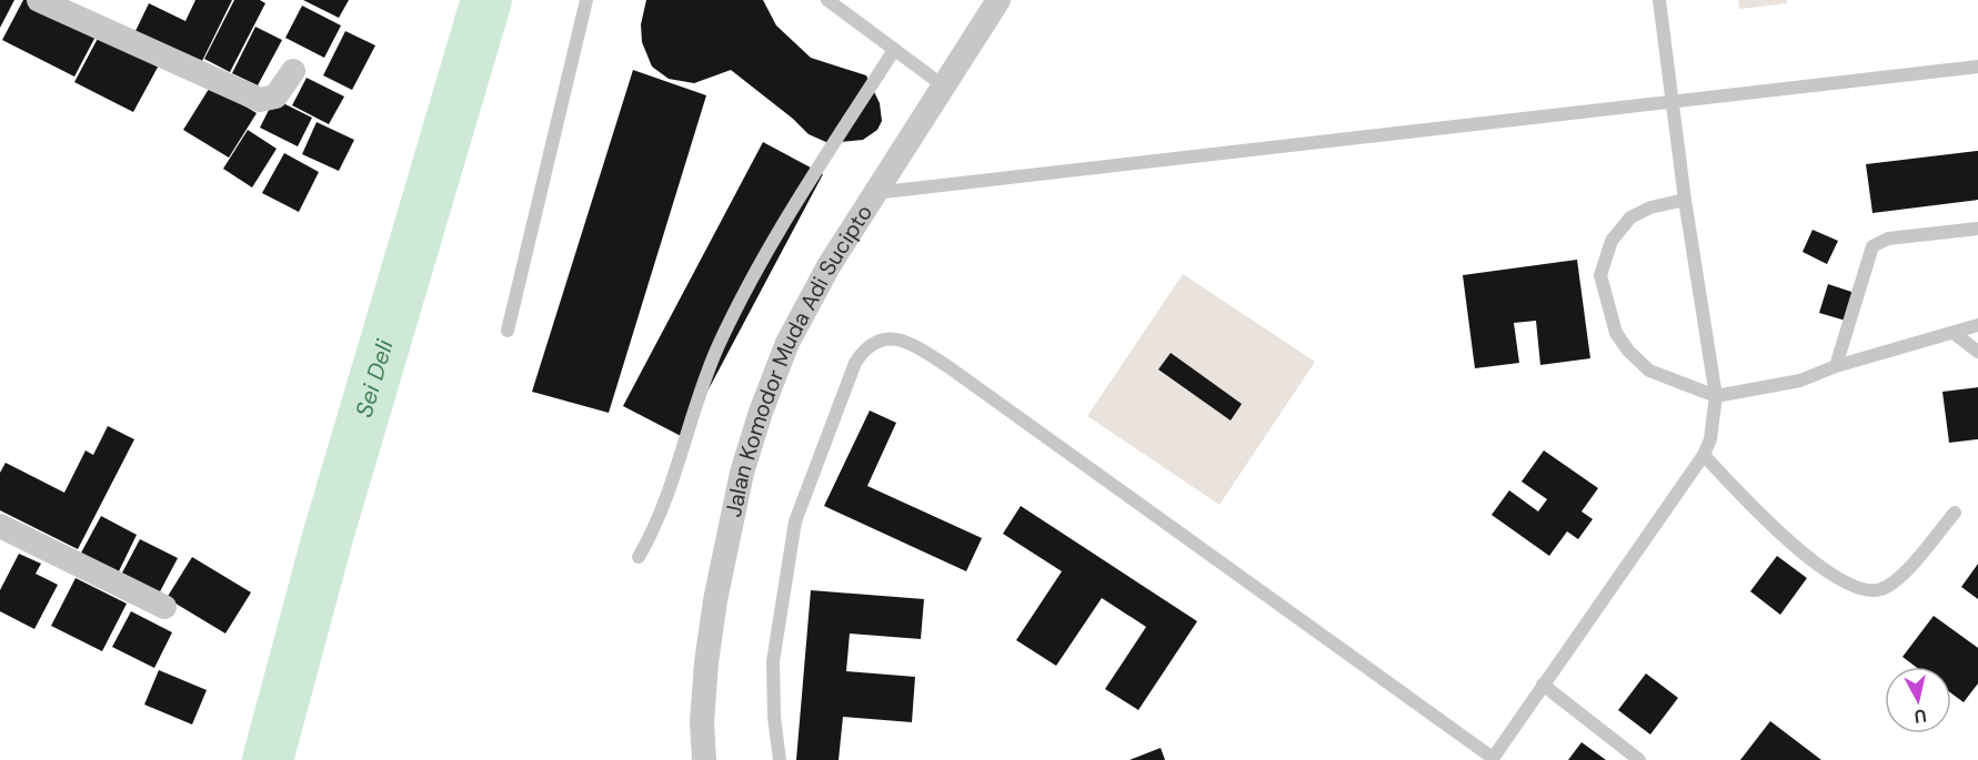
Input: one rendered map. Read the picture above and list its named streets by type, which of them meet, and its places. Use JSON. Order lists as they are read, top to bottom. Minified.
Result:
{"streets":{"street":["Jalan Komodor Muda Adi Sucipto"]},"water":["Sei Deli"],"north":"bottom"}
